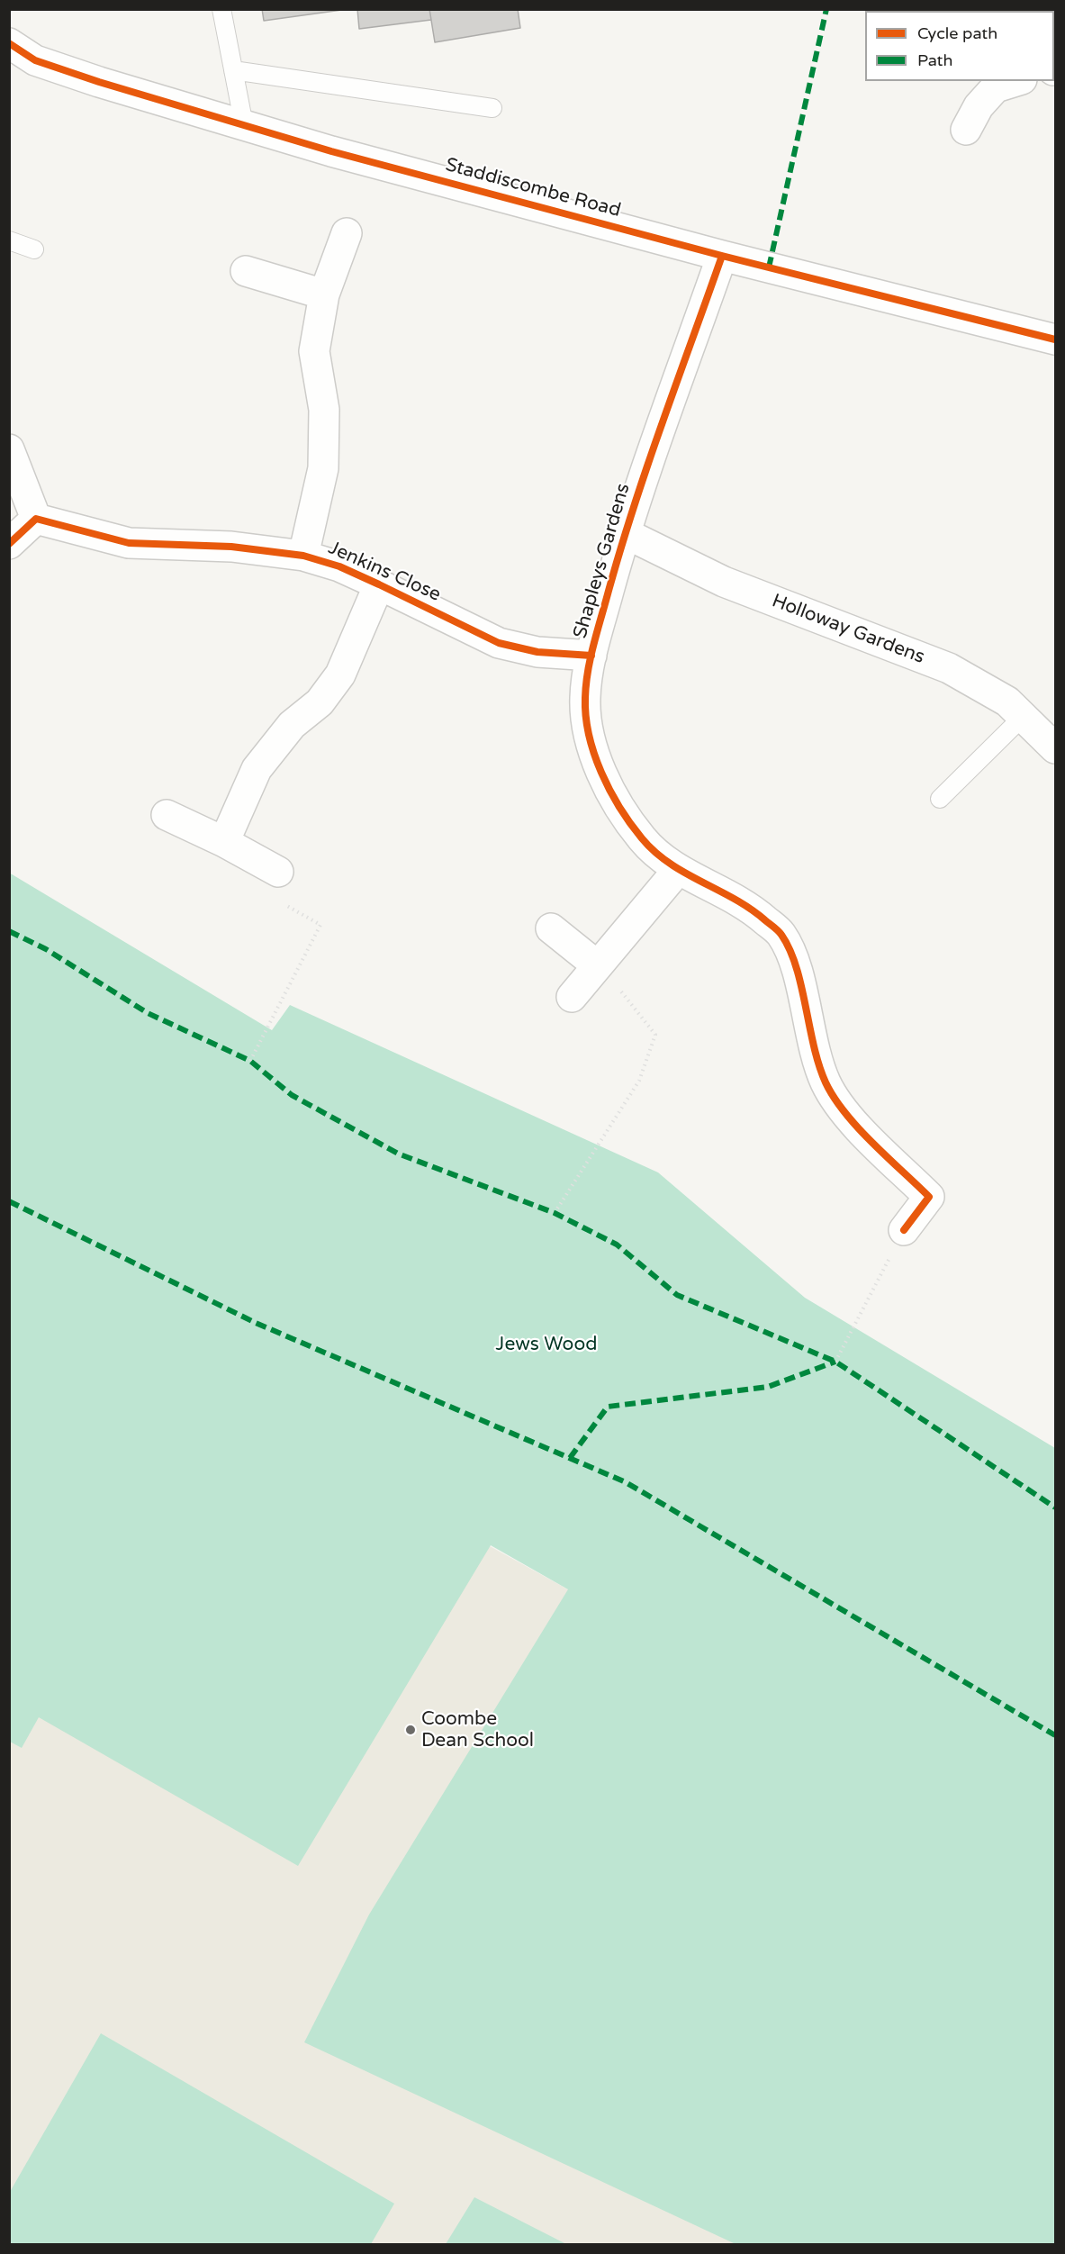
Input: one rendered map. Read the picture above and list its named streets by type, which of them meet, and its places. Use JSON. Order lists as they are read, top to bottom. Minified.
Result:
{"streets":{"street":["Staddiscombe Road","Shapleys Gardens","Jenkins Close","Holloway Gardens"]},"crossings":[["Staddiscombe Road","Shapleys Gardens"],["Shapleys Gardens","Jenkins Close"],["Shapleys Gardens","Holloway Gardens"]],"parks":["Jews Wood"],"places":["Coombe Dean School"],"legend":["Cycle path","Path"]}
